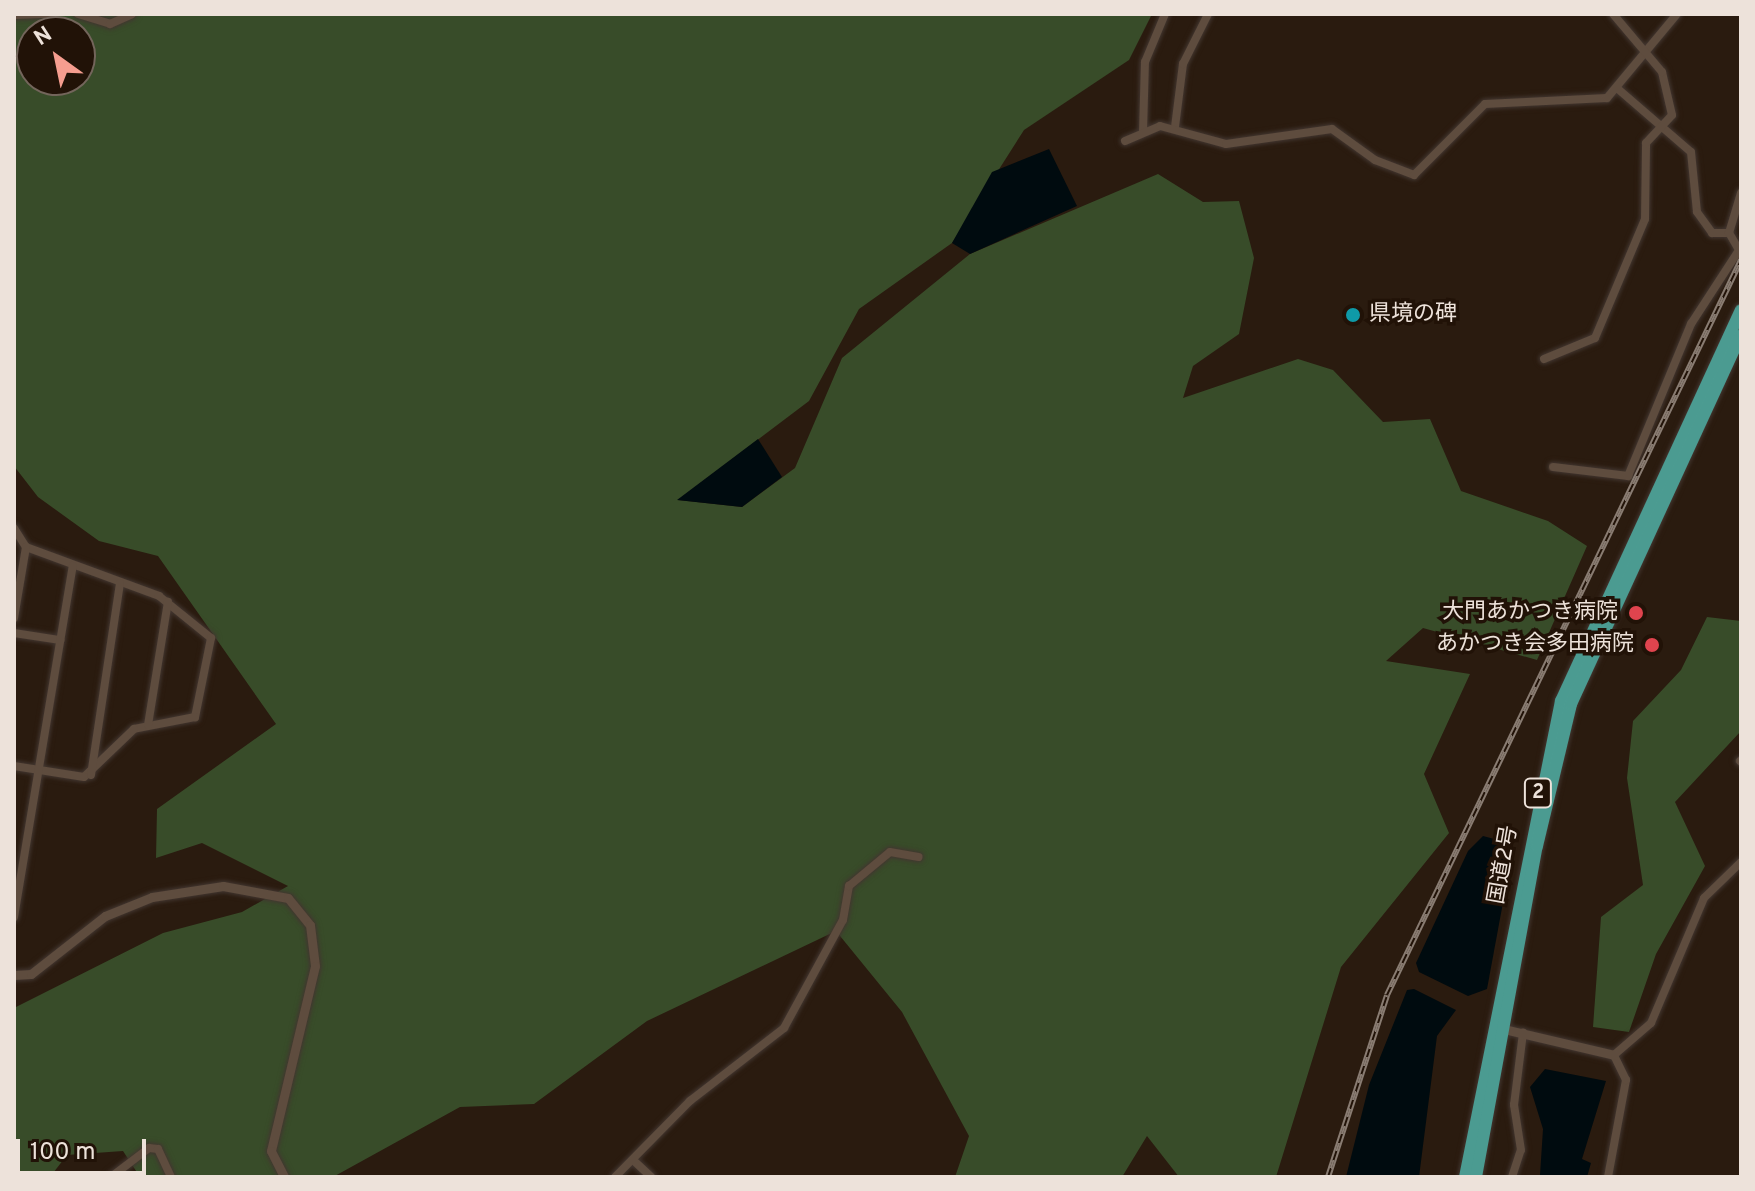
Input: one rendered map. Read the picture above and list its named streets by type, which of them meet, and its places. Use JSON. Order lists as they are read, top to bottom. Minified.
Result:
{"streets":{"highway":["2","国道2号"]},"places":["県境の碑","大門あかつき病院","あかつき会多田病院"],"scale_bar":"100 m","north":"top left"}
